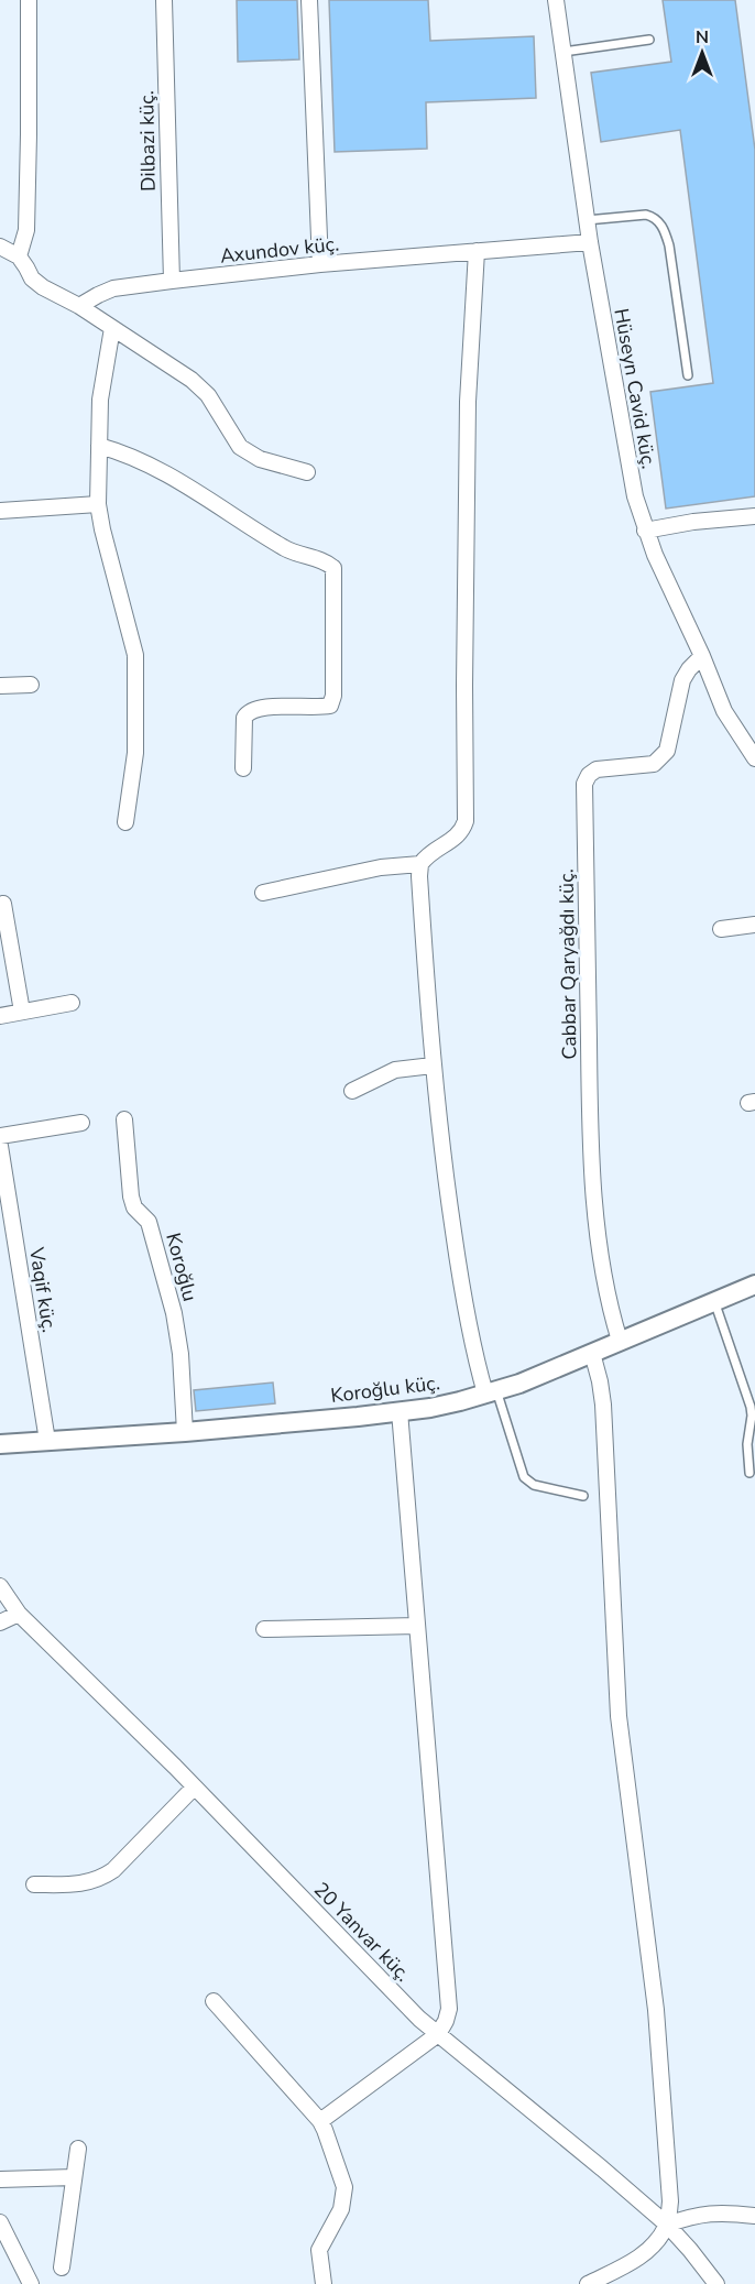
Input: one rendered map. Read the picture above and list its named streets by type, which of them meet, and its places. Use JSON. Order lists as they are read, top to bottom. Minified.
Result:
{"streets":{"street":["Dilbazi küç.","Axundov küç.","Hüseyn Cavid küç.","Cabbar Qaryağdı küç.","Koroğlu","Vaqif küç.","Koroğlu küç.","20 Yanvar küç."]},"crossings":[["Dilbazi küç.","Axundov küç."],["Axundov küç.","Hüseyn Cavid küç."],["Hüseyn Cavid küç.","Cabbar Qaryağdı küç."],["Cabbar Qaryağdı küç.","Koroğlu küç."],["Koroğlu","Koroğlu küç."],["Vaqif küç.","Koroğlu küç."]],"north":"top"}
